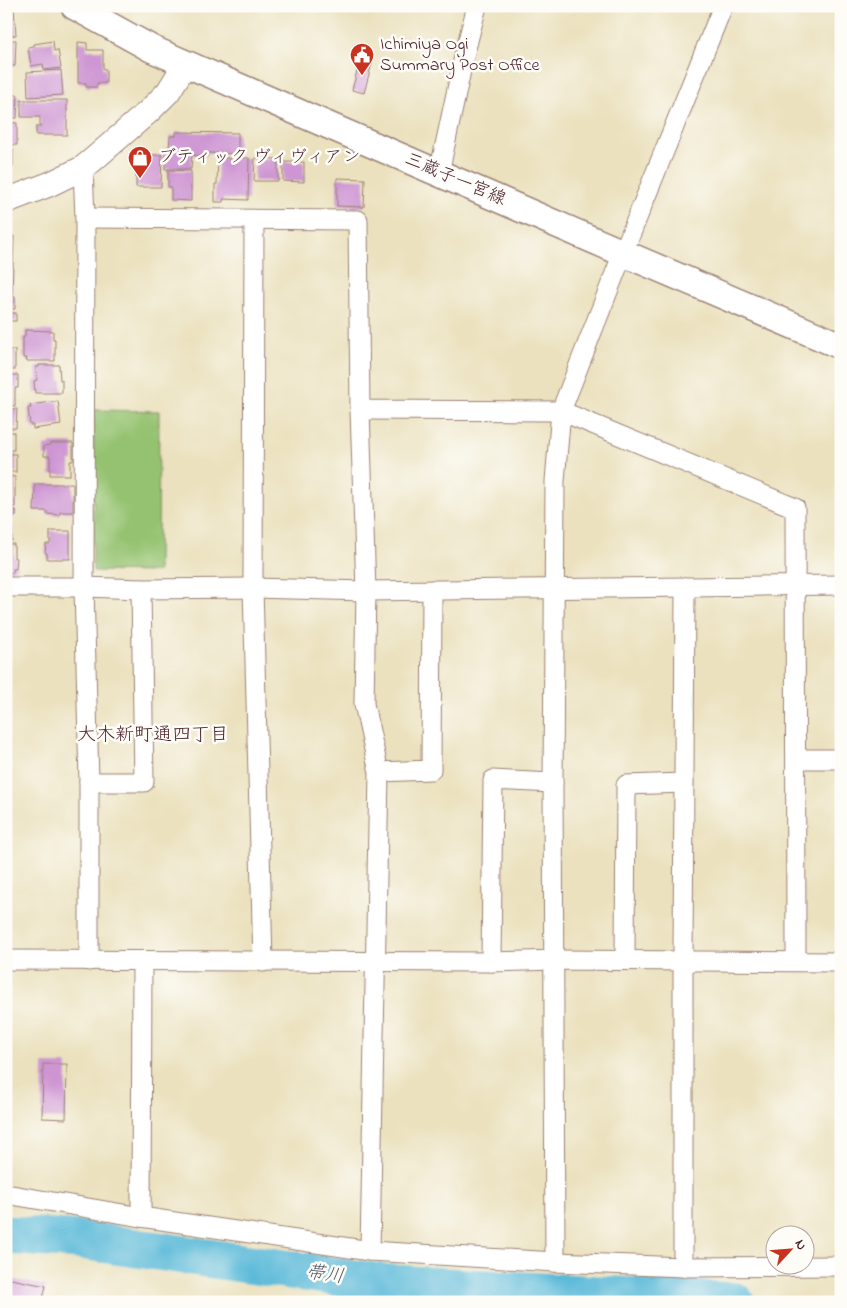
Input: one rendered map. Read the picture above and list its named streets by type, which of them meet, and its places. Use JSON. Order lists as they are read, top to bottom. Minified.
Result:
{"streets":{"main road":["三蔵子一宮線"]},"districts":["大木新町通四丁目"],"water":["帯川"],"places":{"public building":["Ichimiya Ogi Summary Post Office"],"shop":["ブティック ヴィヴィアン"]},"north":"top right"}
